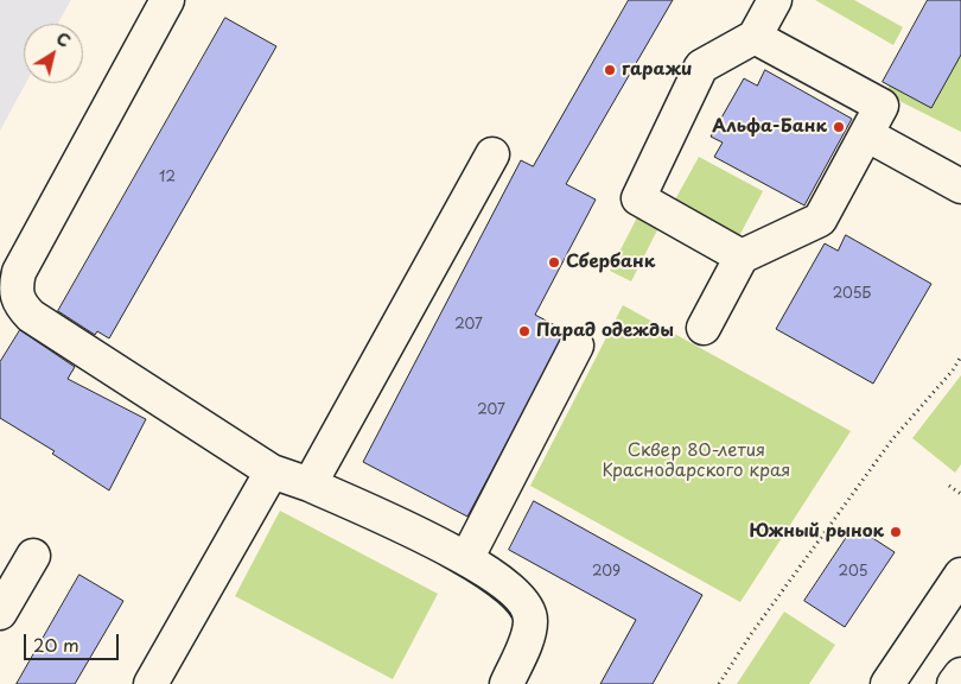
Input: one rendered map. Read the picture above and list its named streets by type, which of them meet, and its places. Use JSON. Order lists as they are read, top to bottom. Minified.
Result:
{"parks":["Сквер 80-летия Краснодарского края"],"places":["гаражи","Альфа-Банк","Сбербанк","Парад одежды","Южный рынок"],"house_numbers":["12","205Б","207","207","209","205"],"scale_bar":"20 m","north":"top right"}
